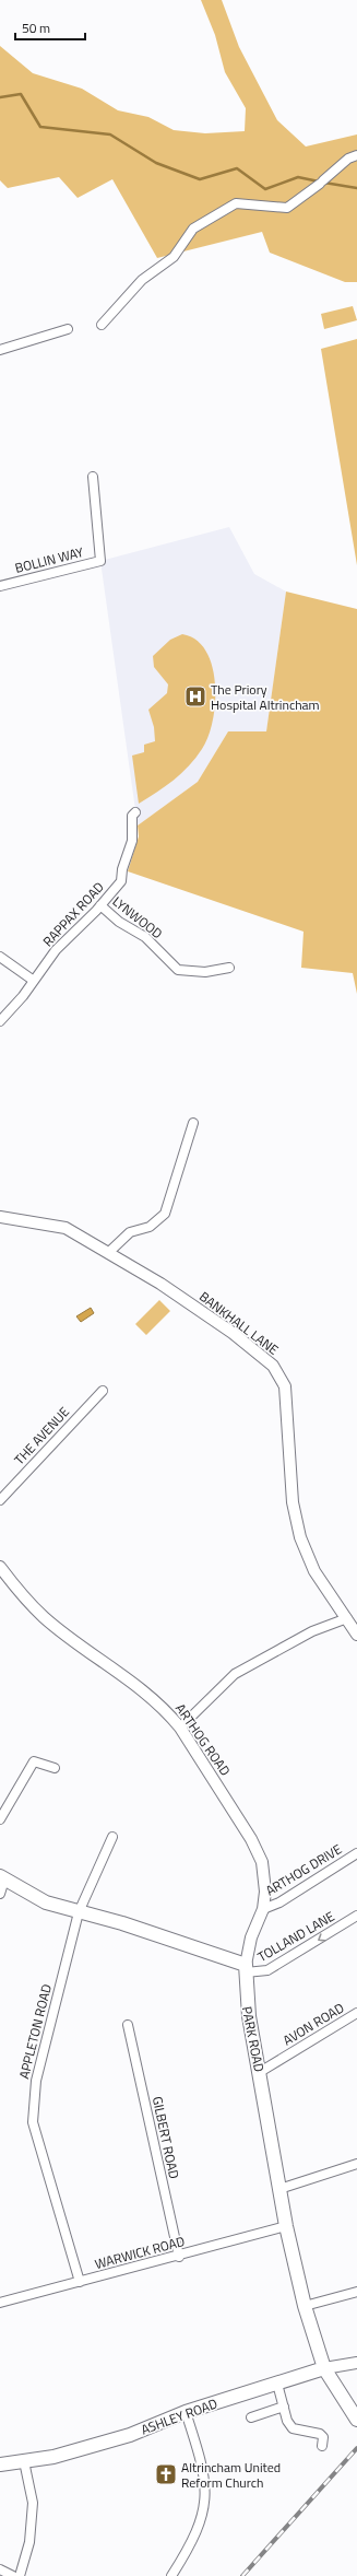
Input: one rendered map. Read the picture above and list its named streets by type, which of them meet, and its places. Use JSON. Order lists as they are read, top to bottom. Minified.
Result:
{"streets":{"main road":["PARK ROAD","ASHLEY ROAD"],"street":["BOLLIN WAY","RAPPAX ROAD","LYNWOOD","BANKHALL LANE","THE AVENUE","ARTHOG ROAD","ARTHOG DRIVE","TOLLAND LANE","AVON ROAD","APPLETON ROAD","GILBERT ROAD","WARWICK ROAD"]},"crossings":[["RAPPAX ROAD","LYNWOOD"],["ARTHOG ROAD","ARTHOG DRIVE"],["ARTHOG ROAD","TOLLAND LANE"],["ARTHOG ROAD","PARK ROAD"],["TOLLAND LANE","PARK ROAD"],["AVON ROAD","PARK ROAD"],["APPLETON ROAD","WARWICK ROAD"],["PARK ROAD","WARWICK ROAD"],["PARK ROAD","ASHLEY ROAD"],["GILBERT ROAD","WARWICK ROAD"]],"one_way":["TOLLAND LANE"],"places":{"hospital":["The Priory Hospital Altrincham"],"church":["Altrincham United Reform Church"]},"scale_bar":"50 m"}
